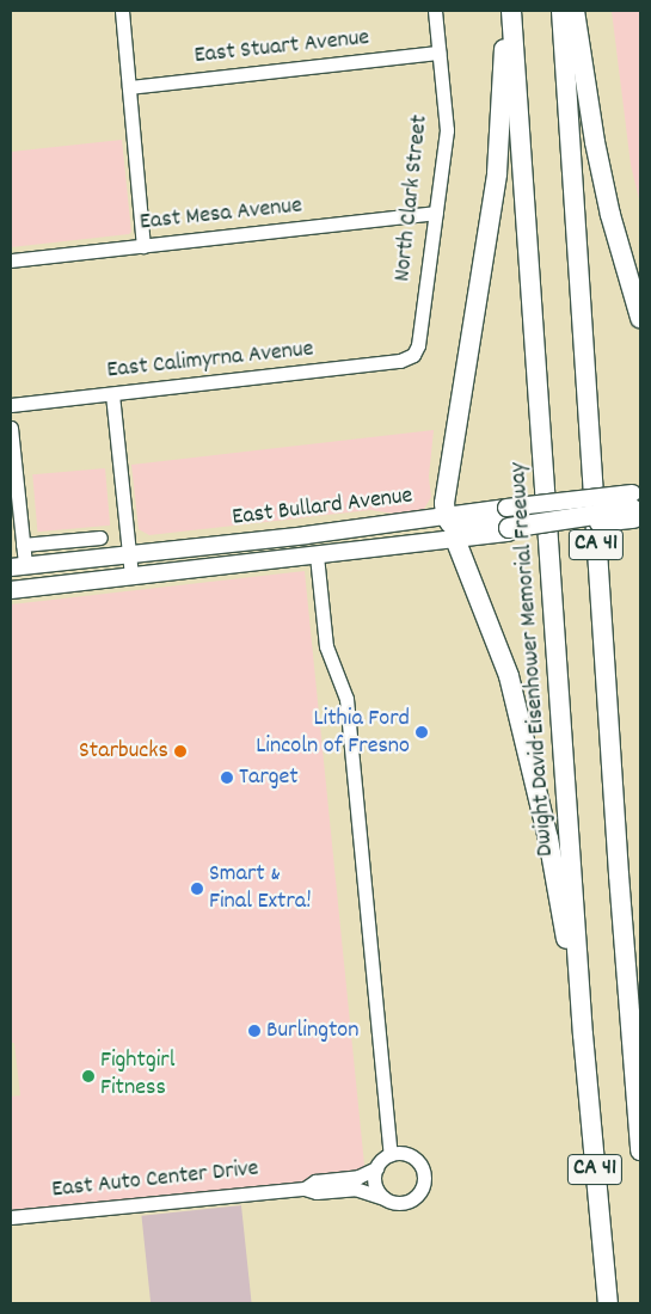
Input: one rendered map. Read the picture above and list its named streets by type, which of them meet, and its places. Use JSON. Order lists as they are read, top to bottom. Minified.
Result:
{"streets":{"highway":["CA 41","Dwight David Eisenhower Memorial Freeway"],"main road":["East Bullard Avenue"],"street":["East Stuart Avenue","North Clark Street","East Mesa Avenue","East Calimyrna Avenue","East Auto Center Drive"]},"crossings":[["East Stuart Avenue","North Clark Street"],["North Clark Street","East Mesa Avenue"],["North Clark Street","East Calimyrna Avenue"]],"places":["Lithia Ford Lincoln of Fresno","Starbucks","Target","Smart & Final Extra!","Burlington","Fightgirl Fitness"]}
